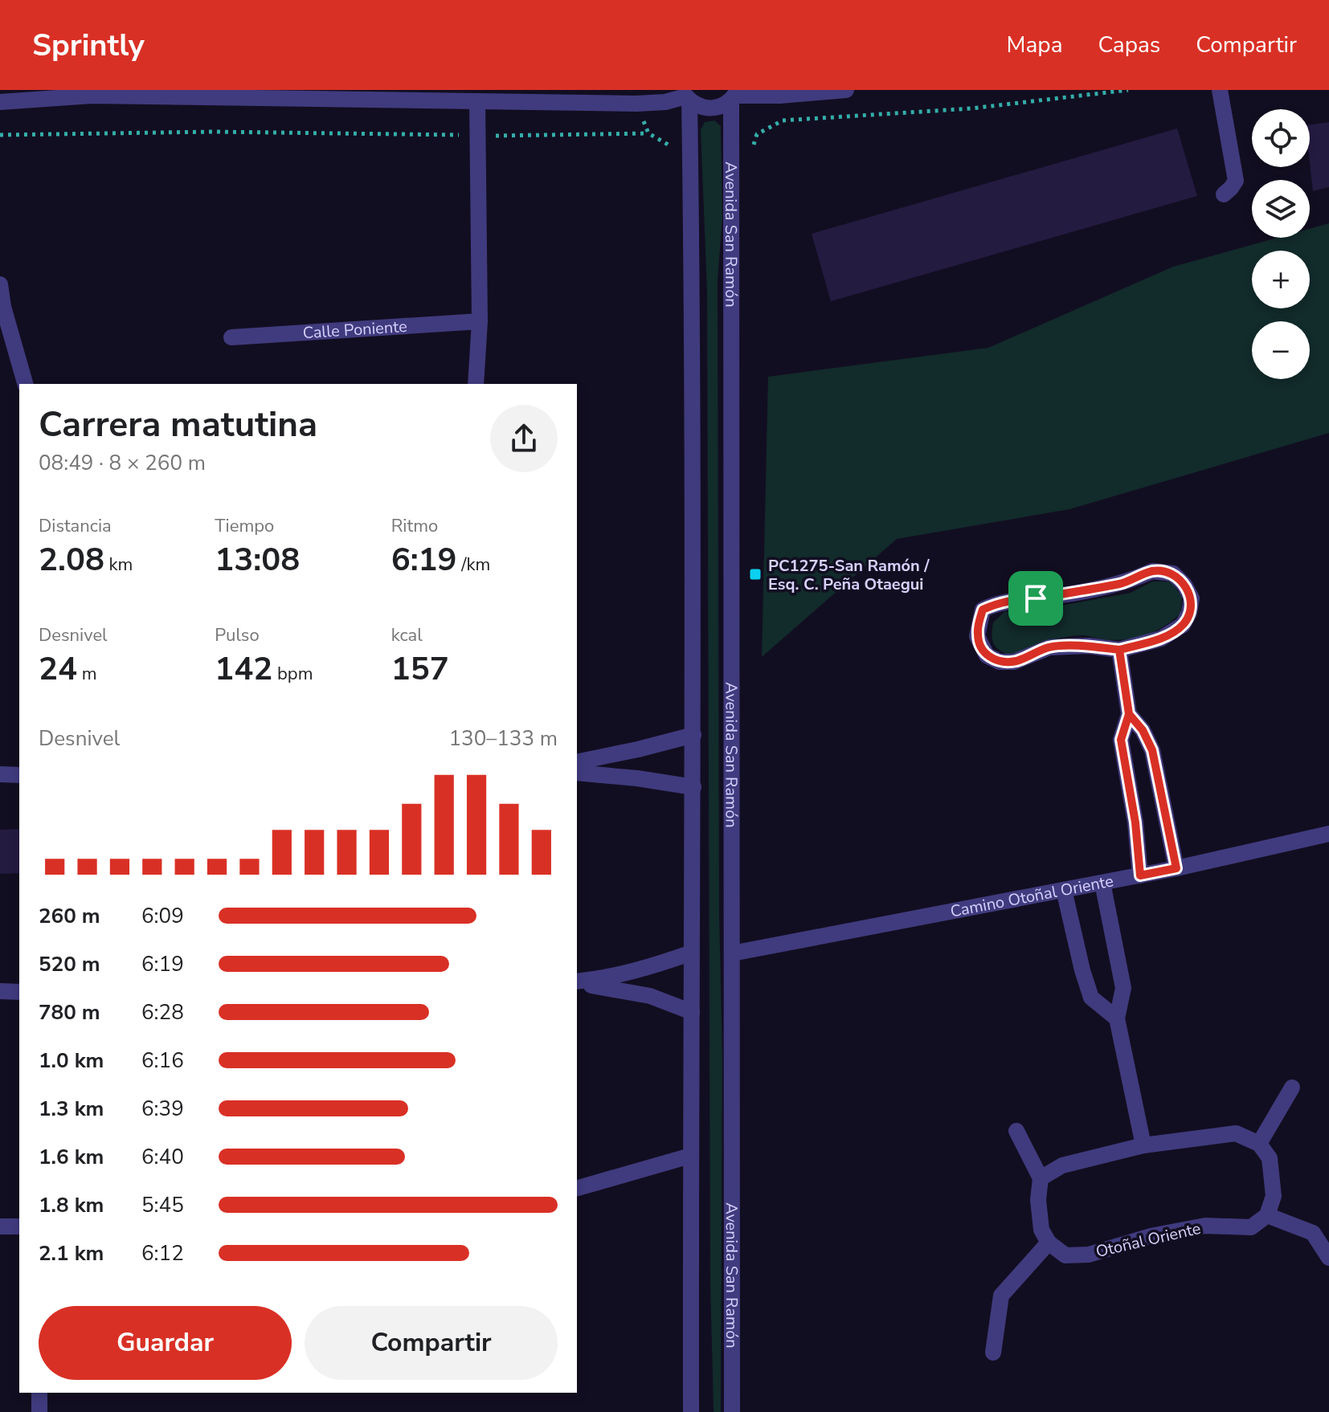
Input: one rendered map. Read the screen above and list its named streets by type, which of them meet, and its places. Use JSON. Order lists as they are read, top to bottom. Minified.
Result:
{"streets":{"street":["Avenida San Ramón","Calle Poniente","Camino Otoñal Oriente","Otoñal Oriente"]},"crossings":[["Avenida San Ramón","Camino Otoñal Oriente"]],"places":{"transit":["PC1275-San Ramón / Esq. C. Peña Otaegui"]},"page":{"header":"Sprintly","nav":["Mapa","Capas","Compartir"],"map_buttons":["+","−"],"heading":["Carrera matutina","08:49 · 8 × 260 m"],"stats":[["Distancia","2.08 km"],["Tiempo","13:08"],["Ritmo","6:19 /km"],["Desnivel","24 m"],["Pulso","142 bpm"],["kcal","157"]],"chart":["Desnivel","130–133 m"],"list":[{"name":"260 m","note":"6:09"},{"name":"520 m","note":"6:19"},{"name":"780 m","note":"6:28"},{"name":"1.0 km","note":"6:16"},{"name":"1.3 km","note":"6:39"},{"name":"1.6 km","note":"6:40"},{"name":"1.8 km","note":"5:45"},{"name":"2.1 km","note":"6:12"}],"buttons":["Guardar","Compartir"]}}
